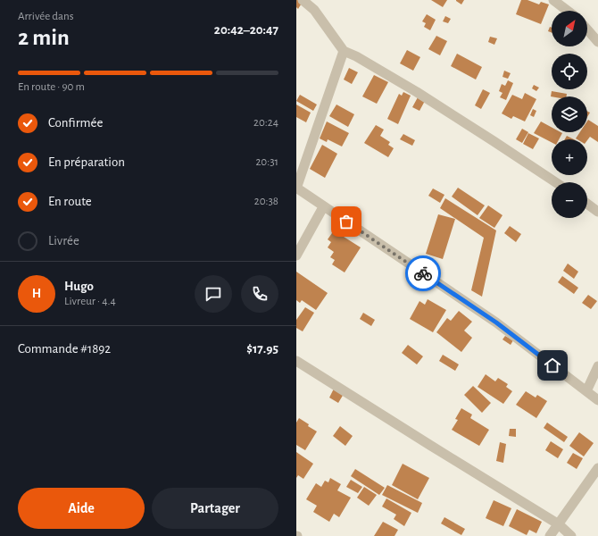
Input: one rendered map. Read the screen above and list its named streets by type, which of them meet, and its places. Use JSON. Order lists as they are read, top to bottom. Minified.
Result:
{"north":"top right","page":{"heading":["2 min","Arrivée dans","20:42–20:47"],"panel":["Hugo","Livreur · 4.4","Commande #1892","$17.95"],"map_buttons":["+","−"],"bar":"En route · 90 m","list":[["Confirmée","20:24"],["En préparation","20:31"],["En route","20:38"],"Livrée"],"round":"H","buttons":["Aide","Partager"]}}
